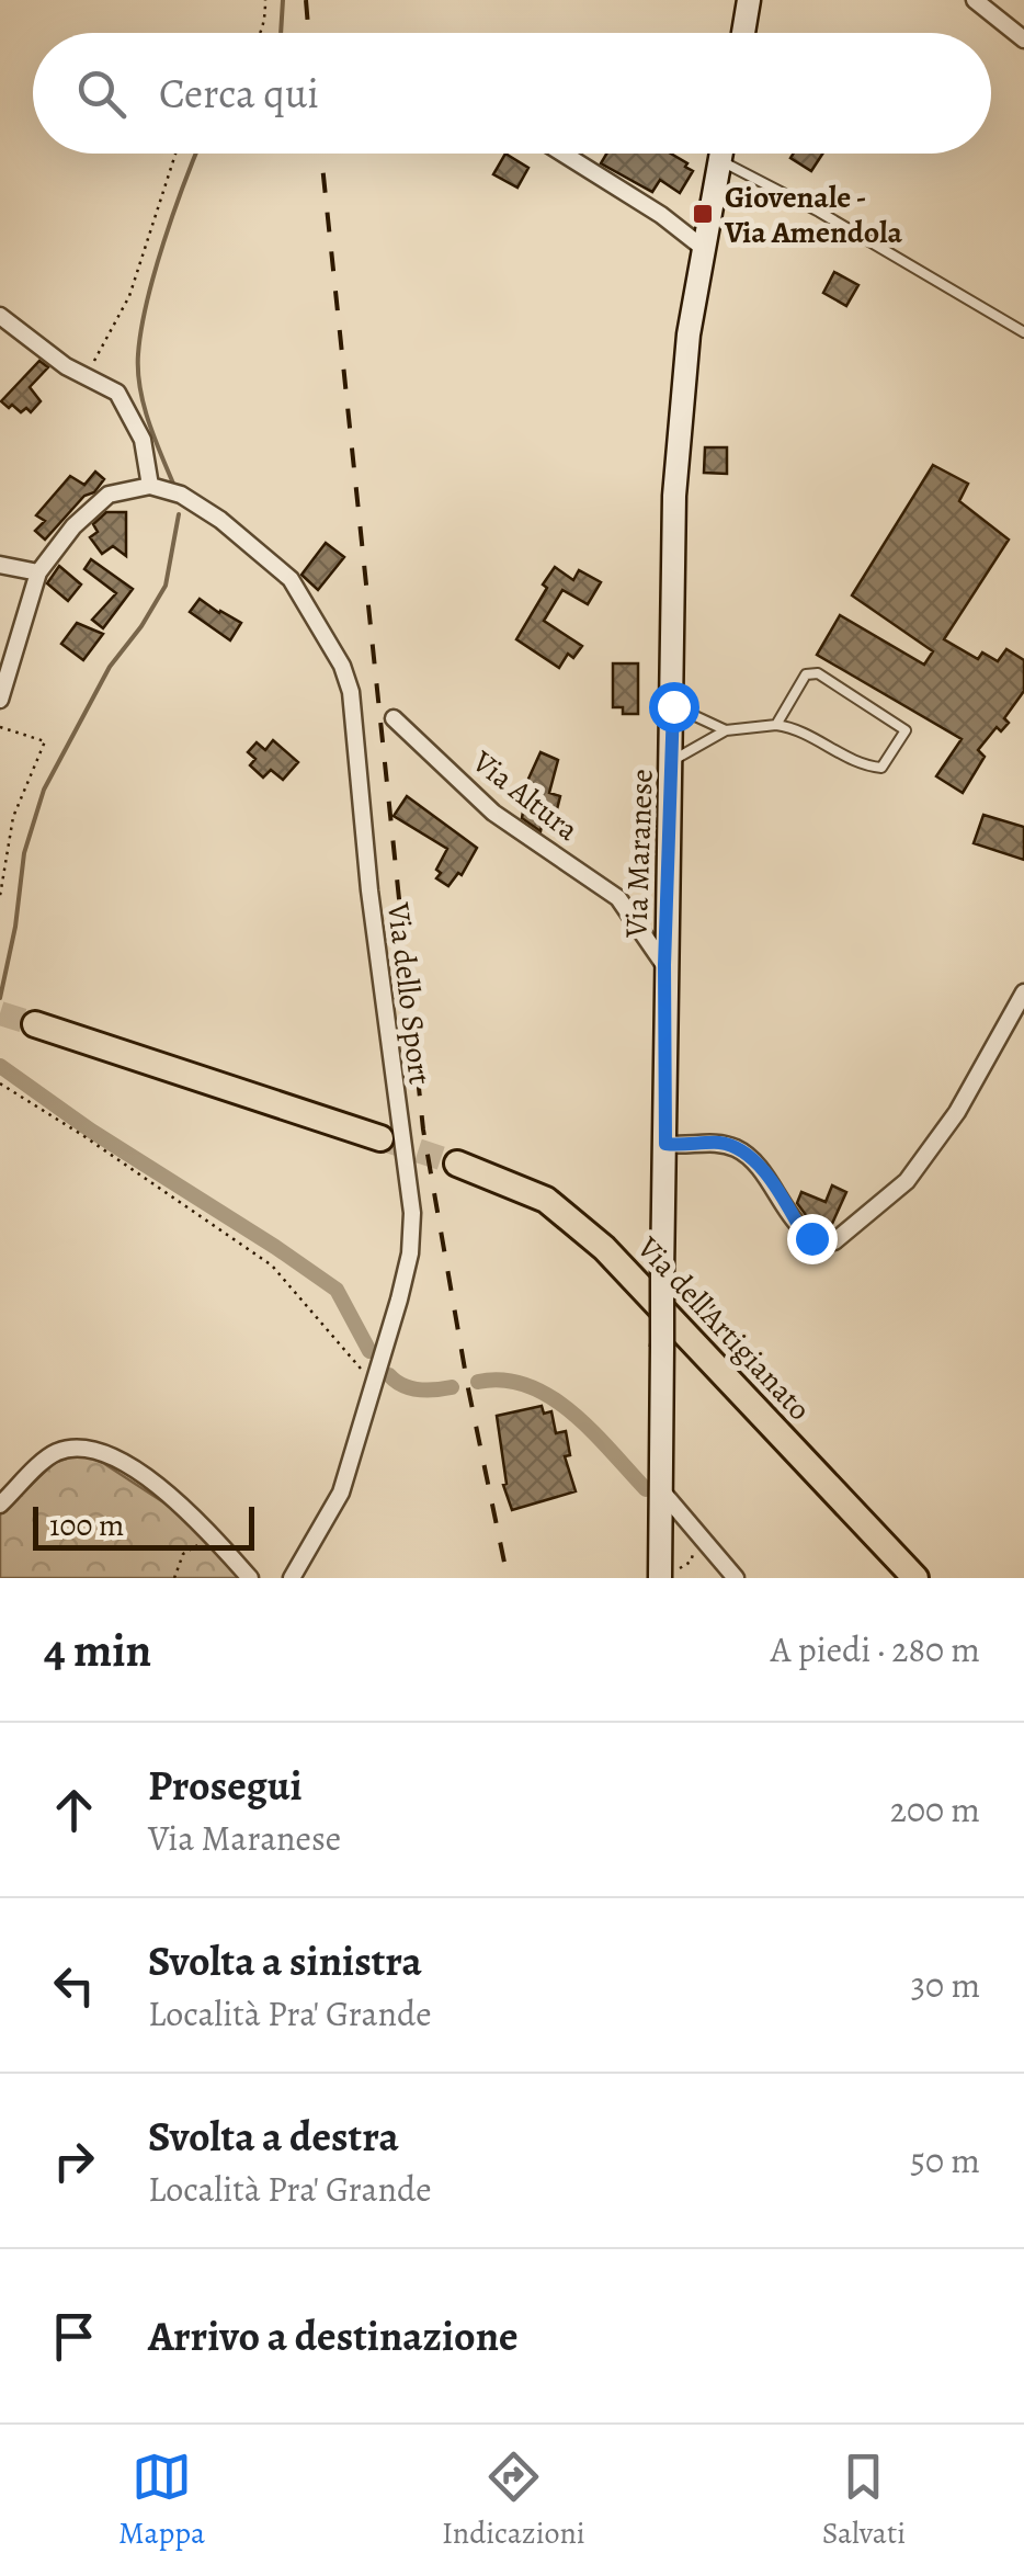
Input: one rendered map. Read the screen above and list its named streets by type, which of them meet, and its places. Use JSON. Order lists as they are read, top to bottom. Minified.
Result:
{"streets":{"highway":["Via dell'Artigianato"],"main road":["Via Maranese"],"street":["Via Altura","Via dello Sport"]},"crossings":[["Via Altura","Via Maranese"]],"places":{"transit":["Giovenale - Via Amendola"]},"scale_bar":"100 m","page":{"search":"Cerca qui","scale":"100 m","heading":["4 min","A piedi · 280 m"],"list":[["Prosegui","Via Maranese","200 m"],["Svolta a sinistra","Località Pra' Grande","30 m"],["Svolta a destra","Località Pra' Grande","50 m"],"Arrivo a destinazione"],"nav":["Mappa","Indicazioni","Salvati"]}}
